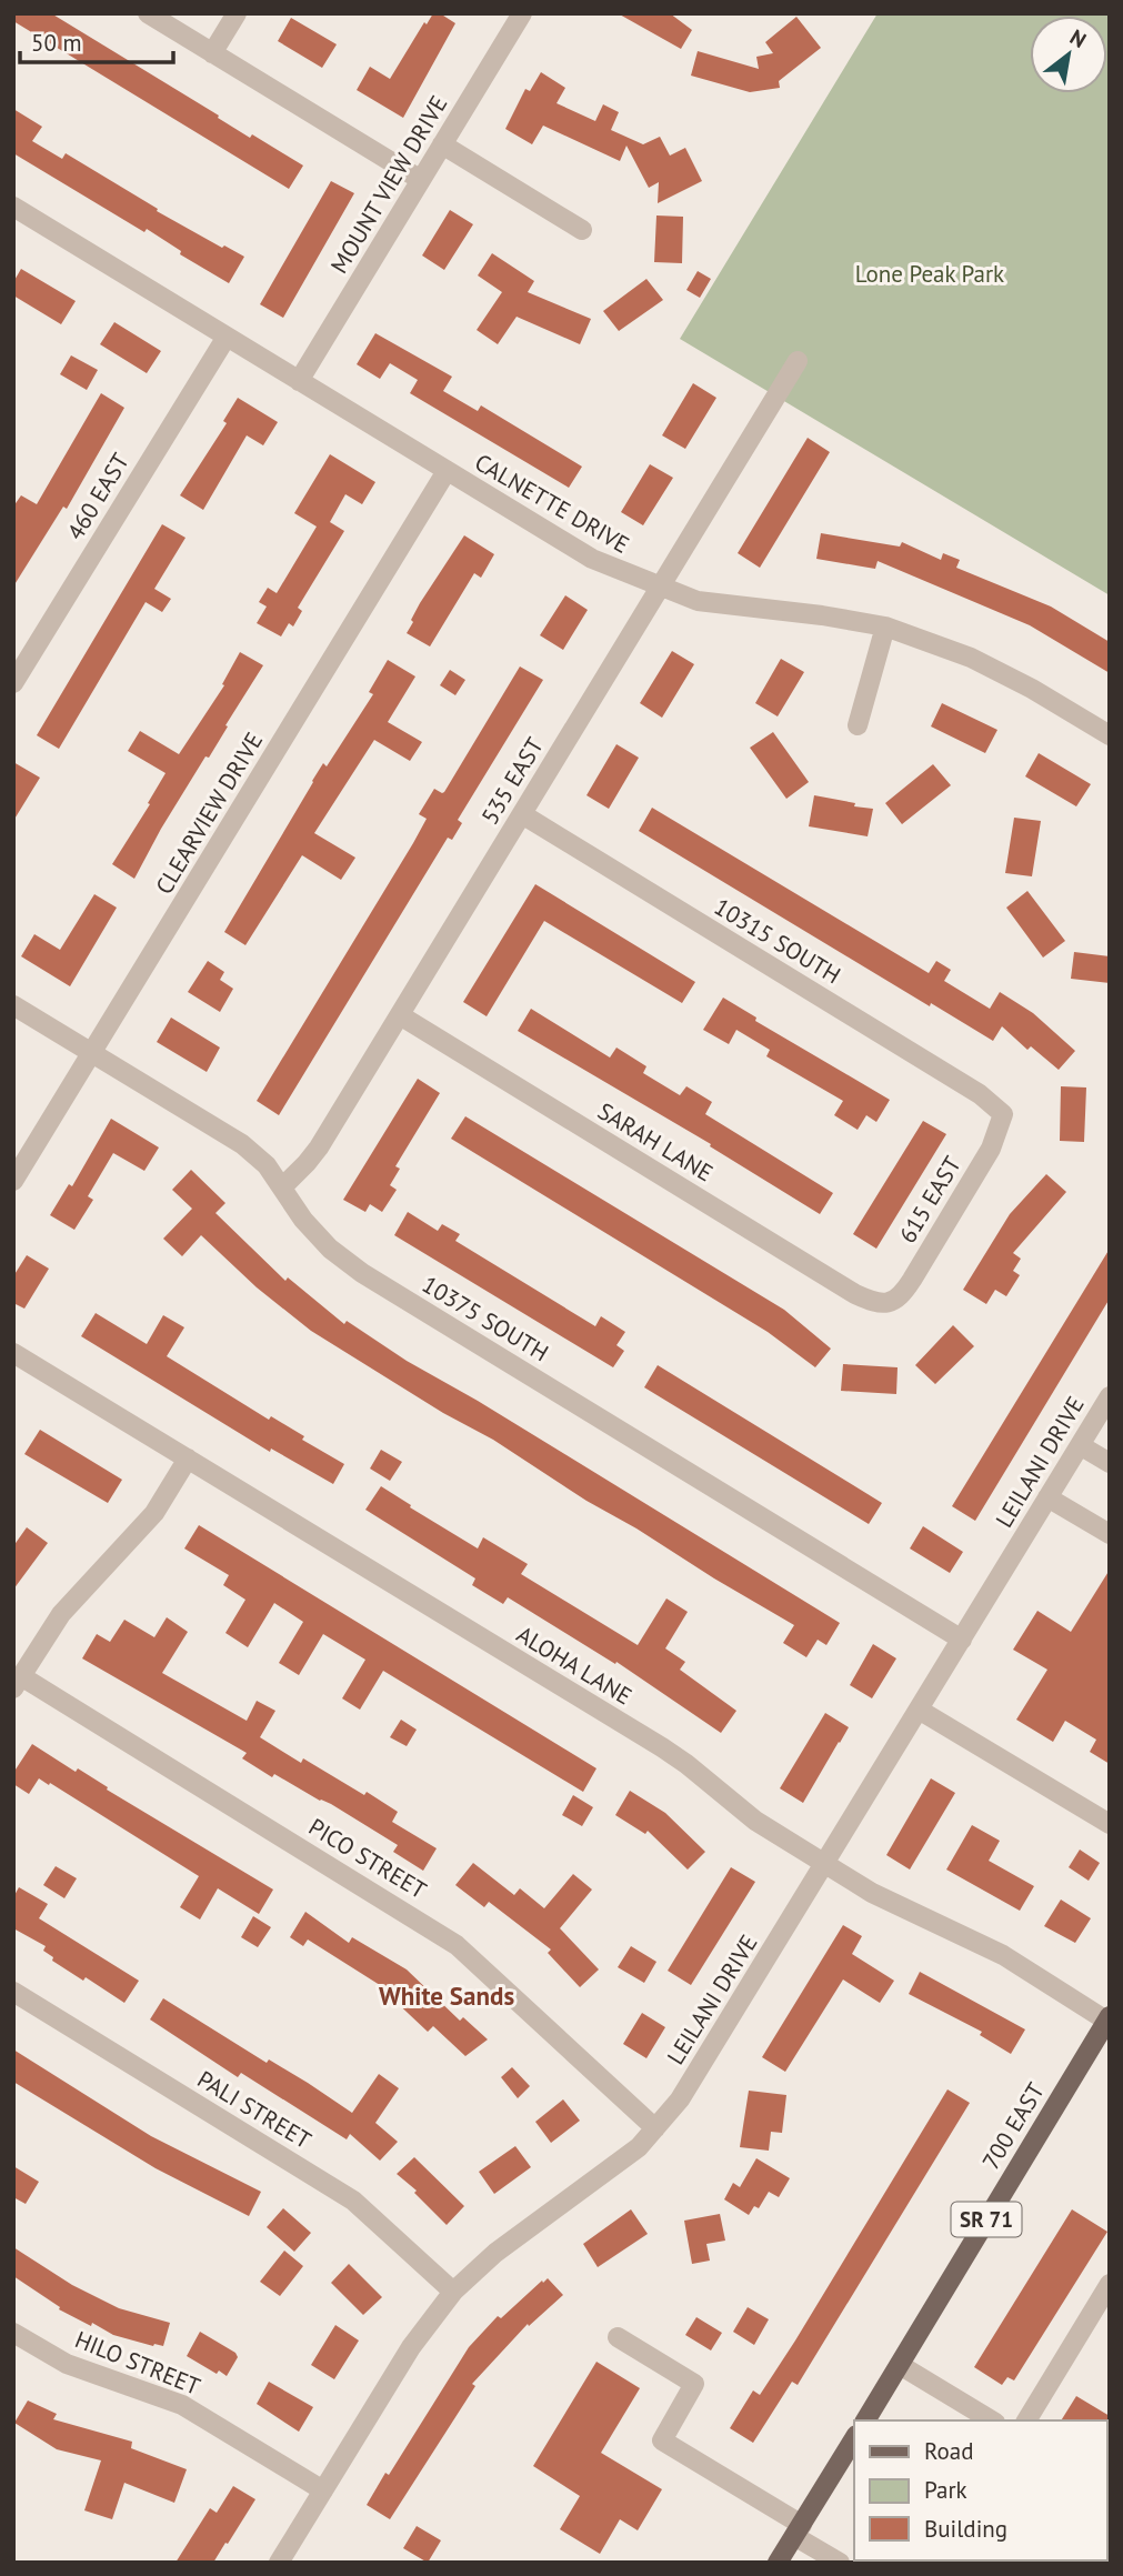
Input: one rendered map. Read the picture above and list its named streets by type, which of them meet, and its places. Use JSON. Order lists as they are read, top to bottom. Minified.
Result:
{"streets":{"main road":["700 EAST","SR 71"],"street":["MOUNT VIEW DRIVE","460 EAST","CALNETTE DRIVE","535 EAST","CLEARVIEW DRIVE","10315 SOUTH","SARAH LANE","615 EAST","10375 SOUTH","LEILANI DRIVE","ALOHA LANE","PICO STREET","PALI STREET","HILO STREET"]},"crossings":[["MOUNT VIEW DRIVE","CALNETTE DRIVE"],["460 EAST","CALNETTE DRIVE"],["CALNETTE DRIVE","535 EAST"],["CALNETTE DRIVE","CLEARVIEW DRIVE"],["535 EAST","10315 SOUTH"],["535 EAST","SARAH LANE"],["535 EAST","10375 SOUTH"],["CLEARVIEW DRIVE","10375 SOUTH"],["10315 SOUTH","615 EAST"],["SARAH LANE","615 EAST"],["10375 SOUTH","LEILANI DRIVE"],["LEILANI DRIVE","ALOHA LANE"],["LEILANI DRIVE","PICO STREET"],["LEILANI DRIVE","PALI STREET"],["LEILANI DRIVE","HILO STREET"],["ALOHA LANE","700 EAST"]],"districts":["White Sands"],"parks":["Lone Peak Park"],"legend":["Road","Park","Building"],"scale_bar":"50 m","north":"top right"}
